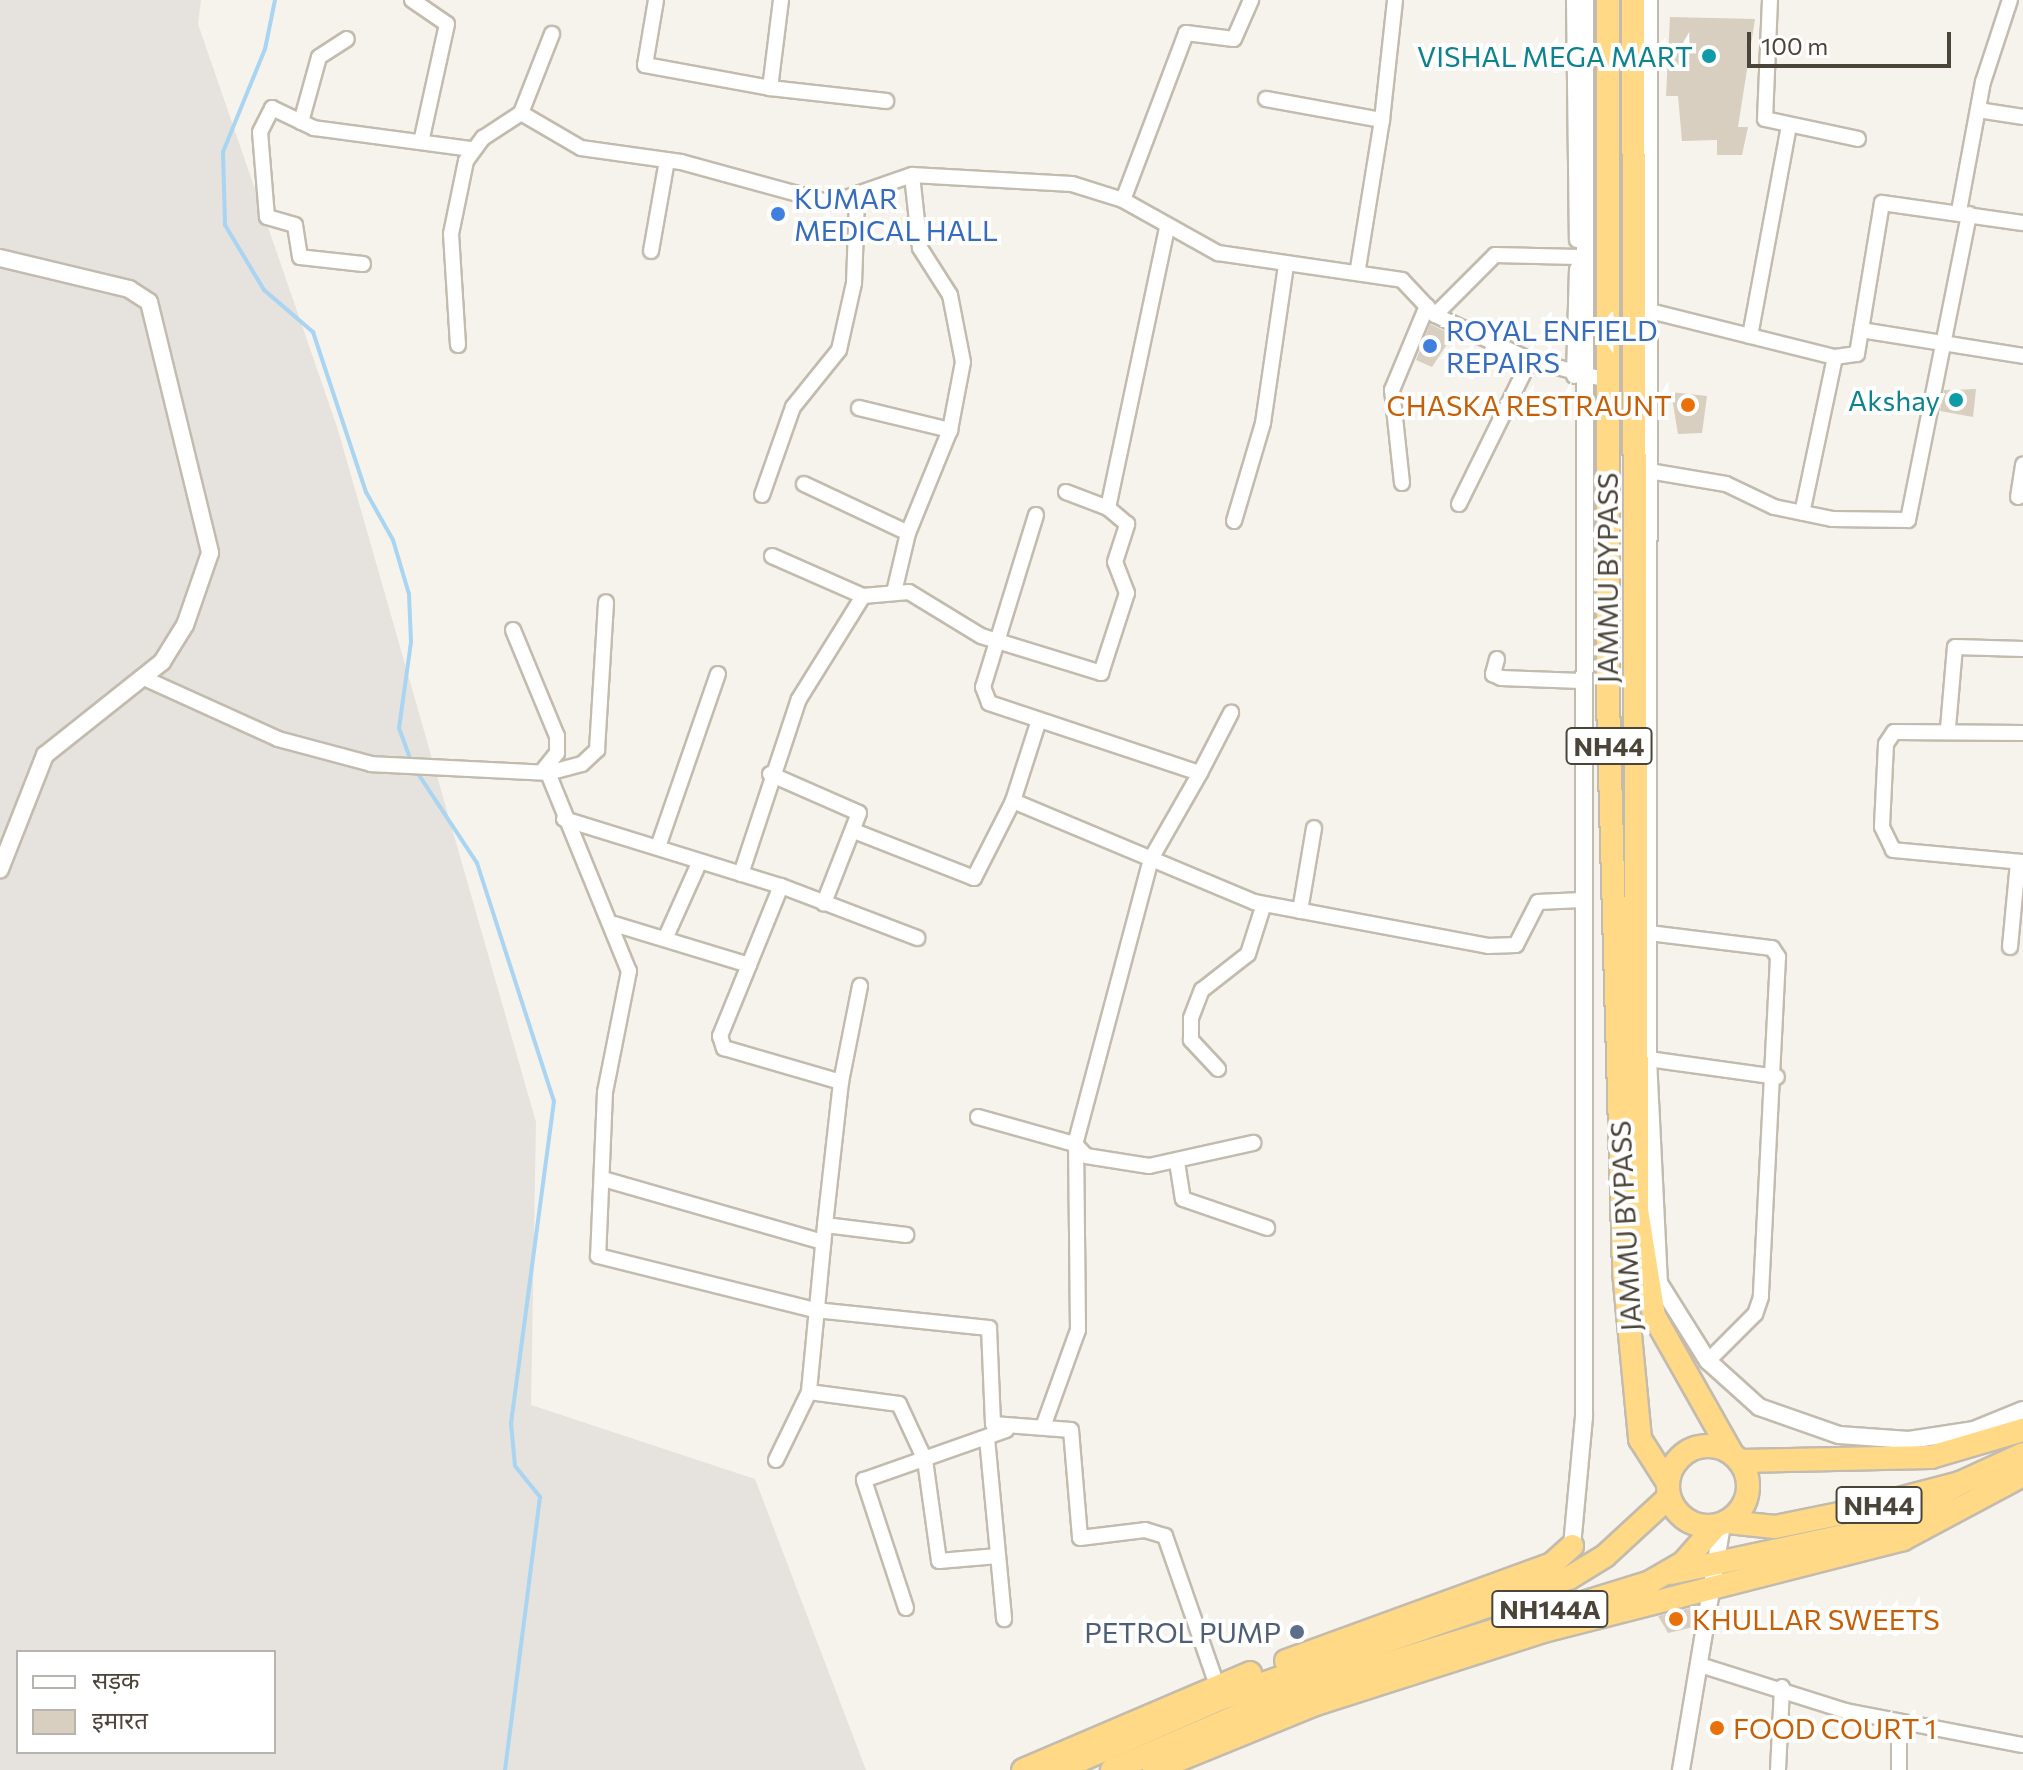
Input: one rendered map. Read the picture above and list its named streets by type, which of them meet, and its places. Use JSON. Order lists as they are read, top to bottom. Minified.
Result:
{"streets":{"highway":["JAMMU BYPASS","NH44","NH144A"]},"crossings":[["JAMMU BYPASS","NH44"],["JAMMU BYPASS","NH144A"],["NH44","NH144A"]],"places":["VISHAL MEGA MART","KUMAR MEDICAL HALL","ROYAL ENFIELD REPAIRS","Akshay","CHASKA RESTRAUNT","KHULLAR SWEETS","PETROL PUMP","FOOD COURT 1"],"legend":["सड़क","इमारत"],"scale_bar":"100 m"}
